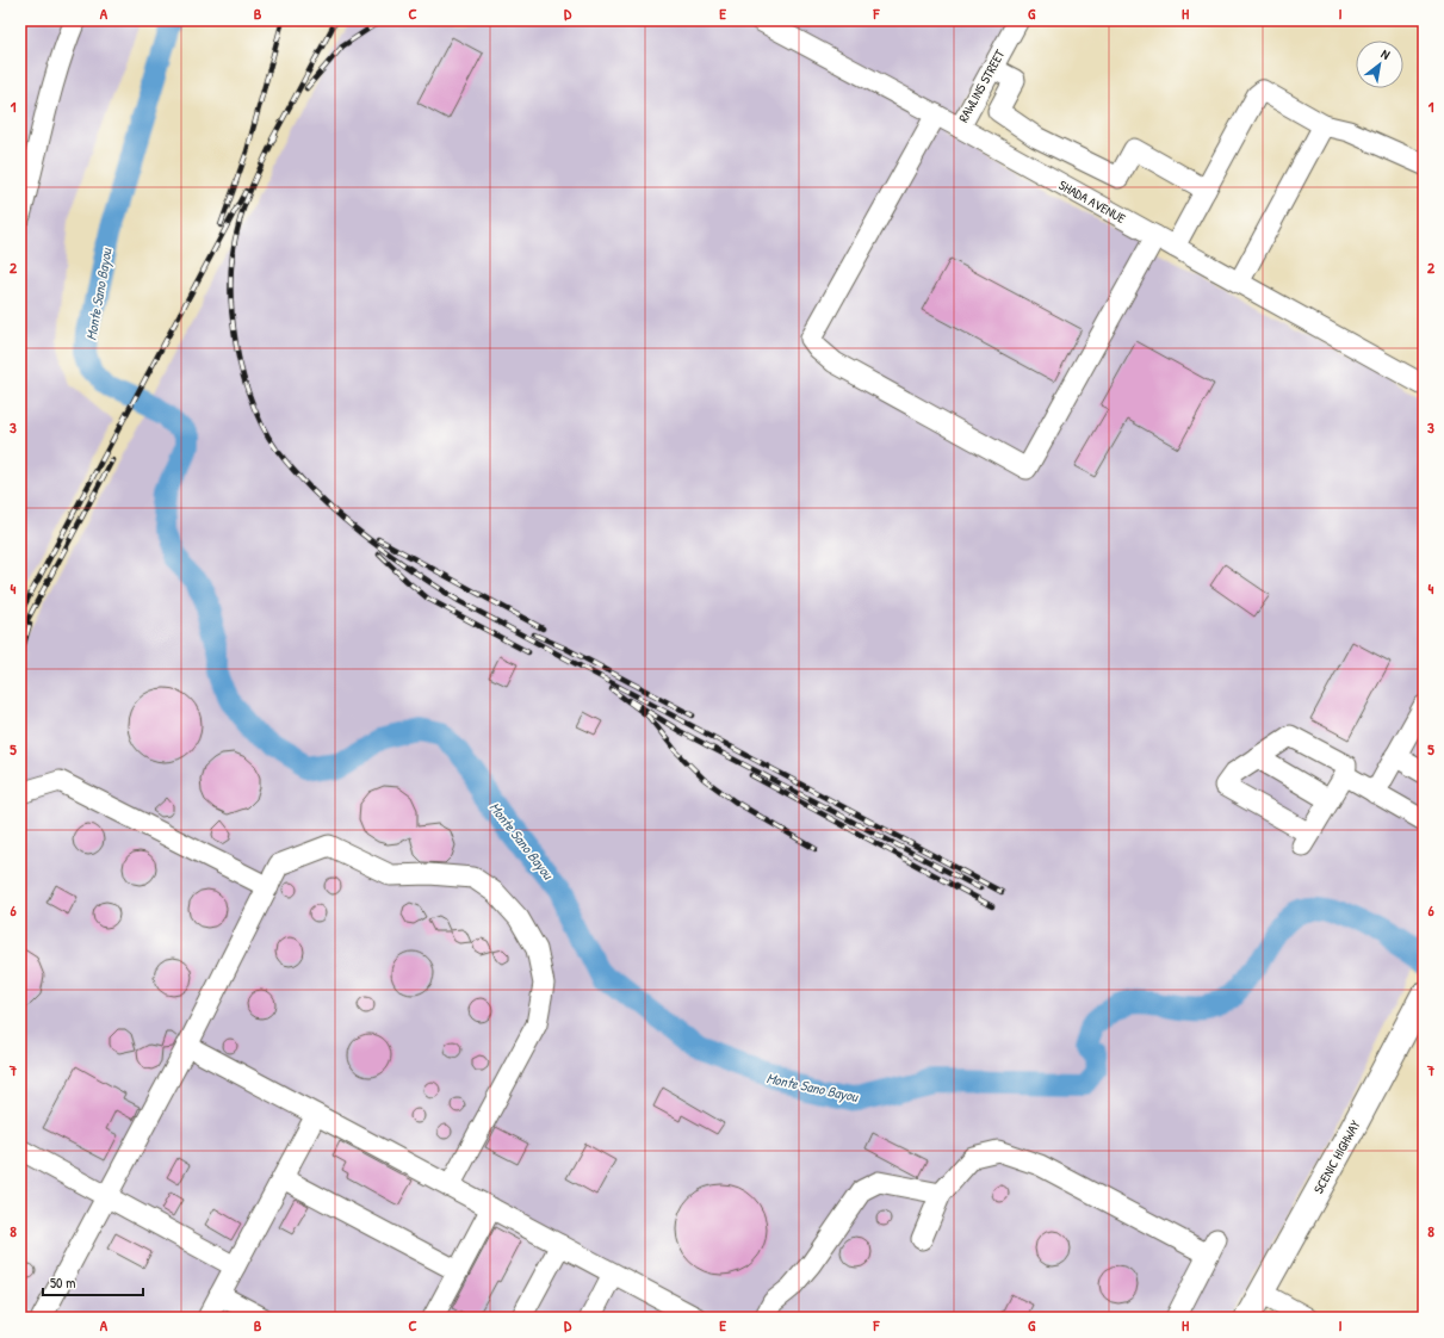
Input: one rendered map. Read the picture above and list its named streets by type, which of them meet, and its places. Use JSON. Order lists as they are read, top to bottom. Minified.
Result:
{"streets":{"main road":["SCENIC HIGHWAY"],"street":["RAWLINS STREET","SHADA AVENUE"]},"crossings":[["RAWLINS STREET","SHADA AVENUE"]],"water":["Monte Sano Bayou"],"scale_bar":"50 m","north":"top right","grid":{"columns":["A","B","C","D","E","F","G","H","I"],"rows":["1","2","3","4","5","6","7","8"]}}
